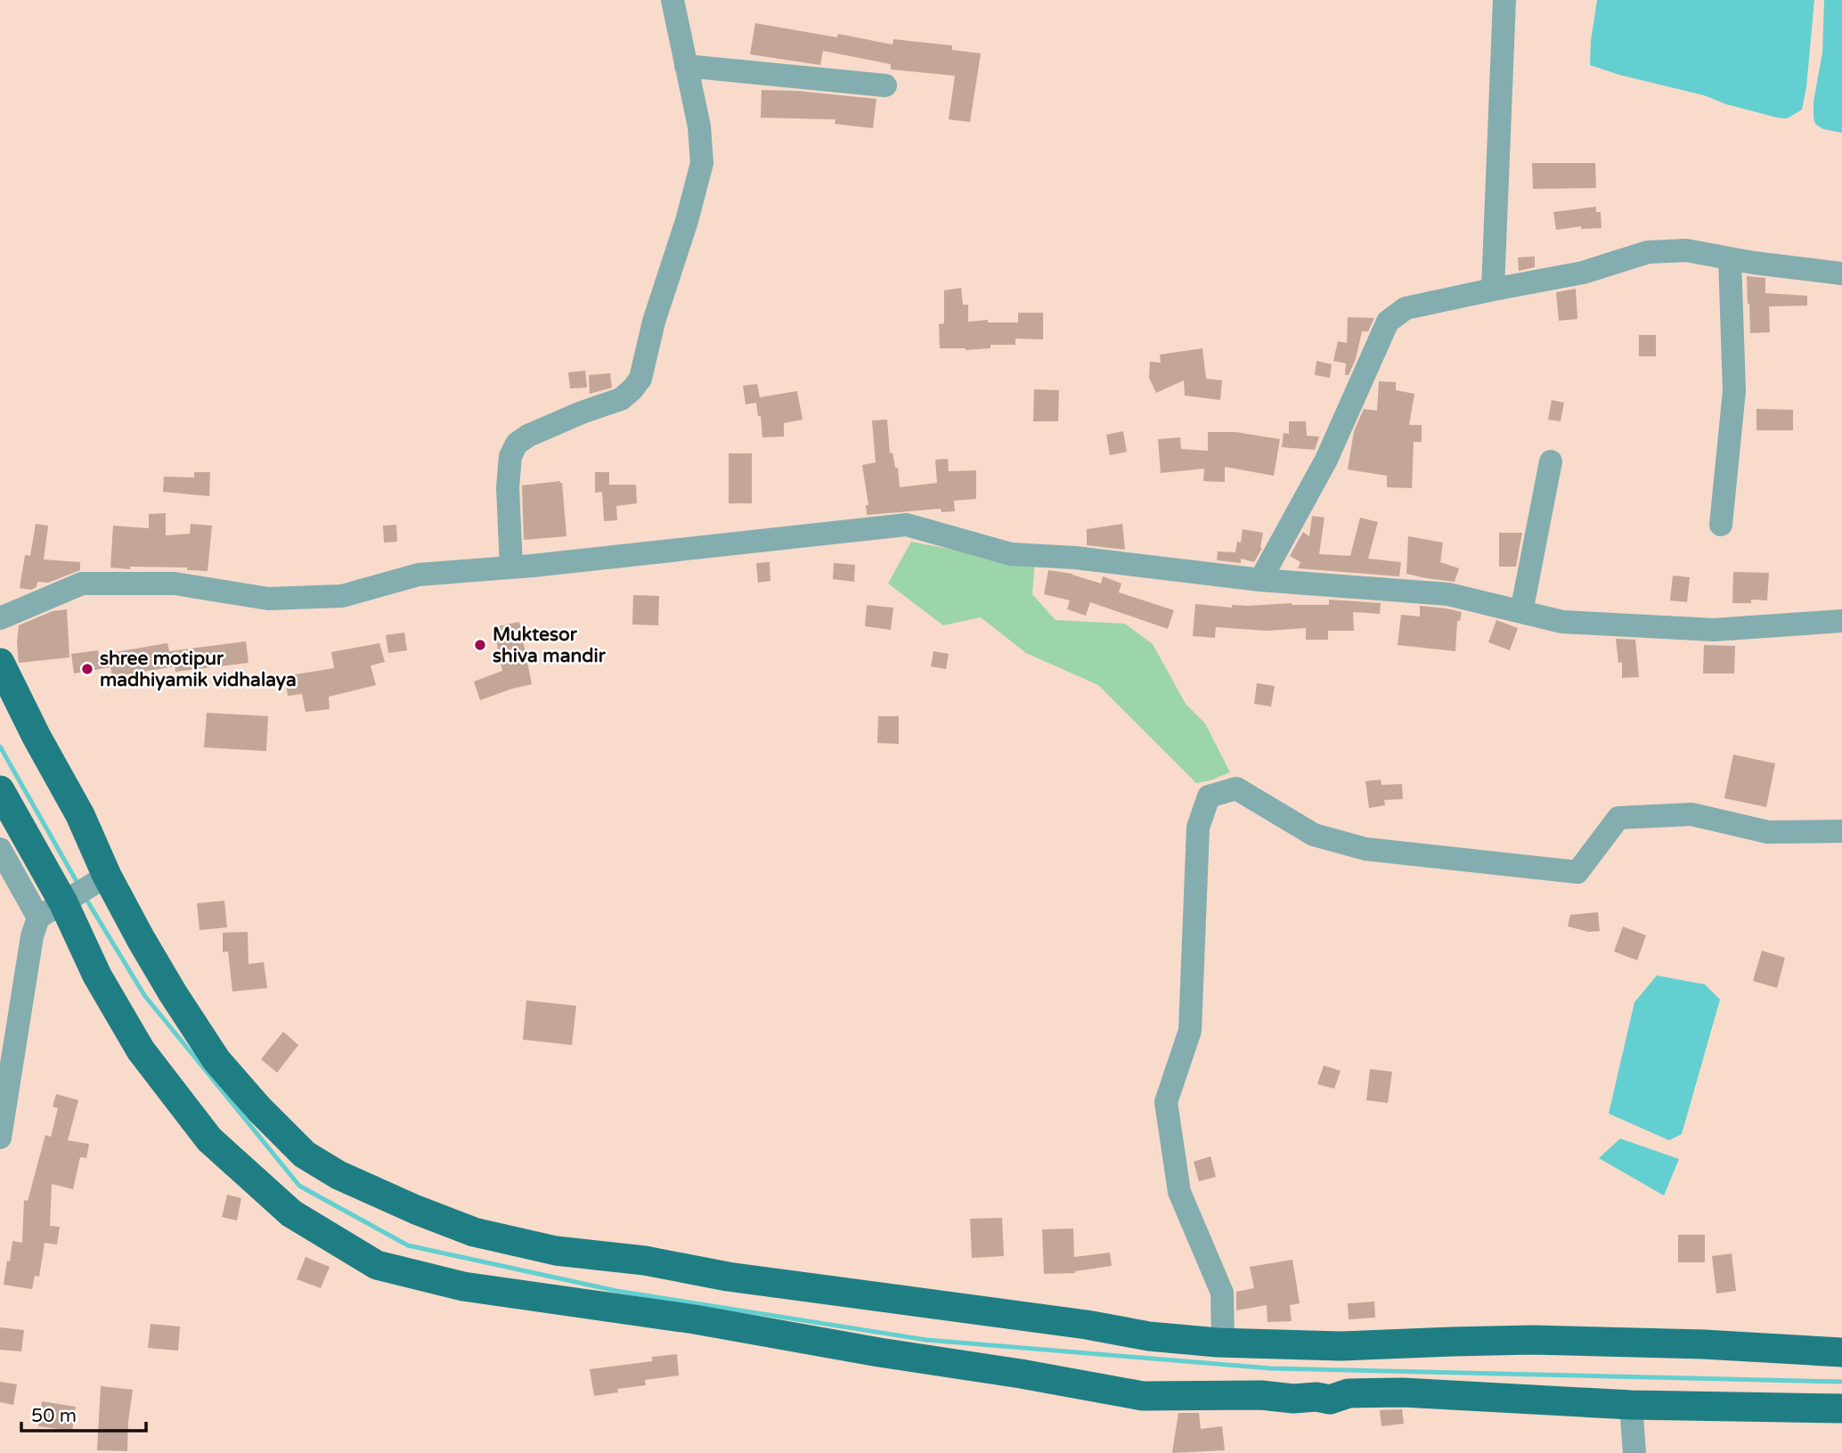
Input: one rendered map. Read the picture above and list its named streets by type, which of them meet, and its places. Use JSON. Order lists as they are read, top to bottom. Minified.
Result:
{"places":["Muktesor shiva mandir","shree motipur madhiyamik vidhalaya"],"scale_bar":"50 m"}
